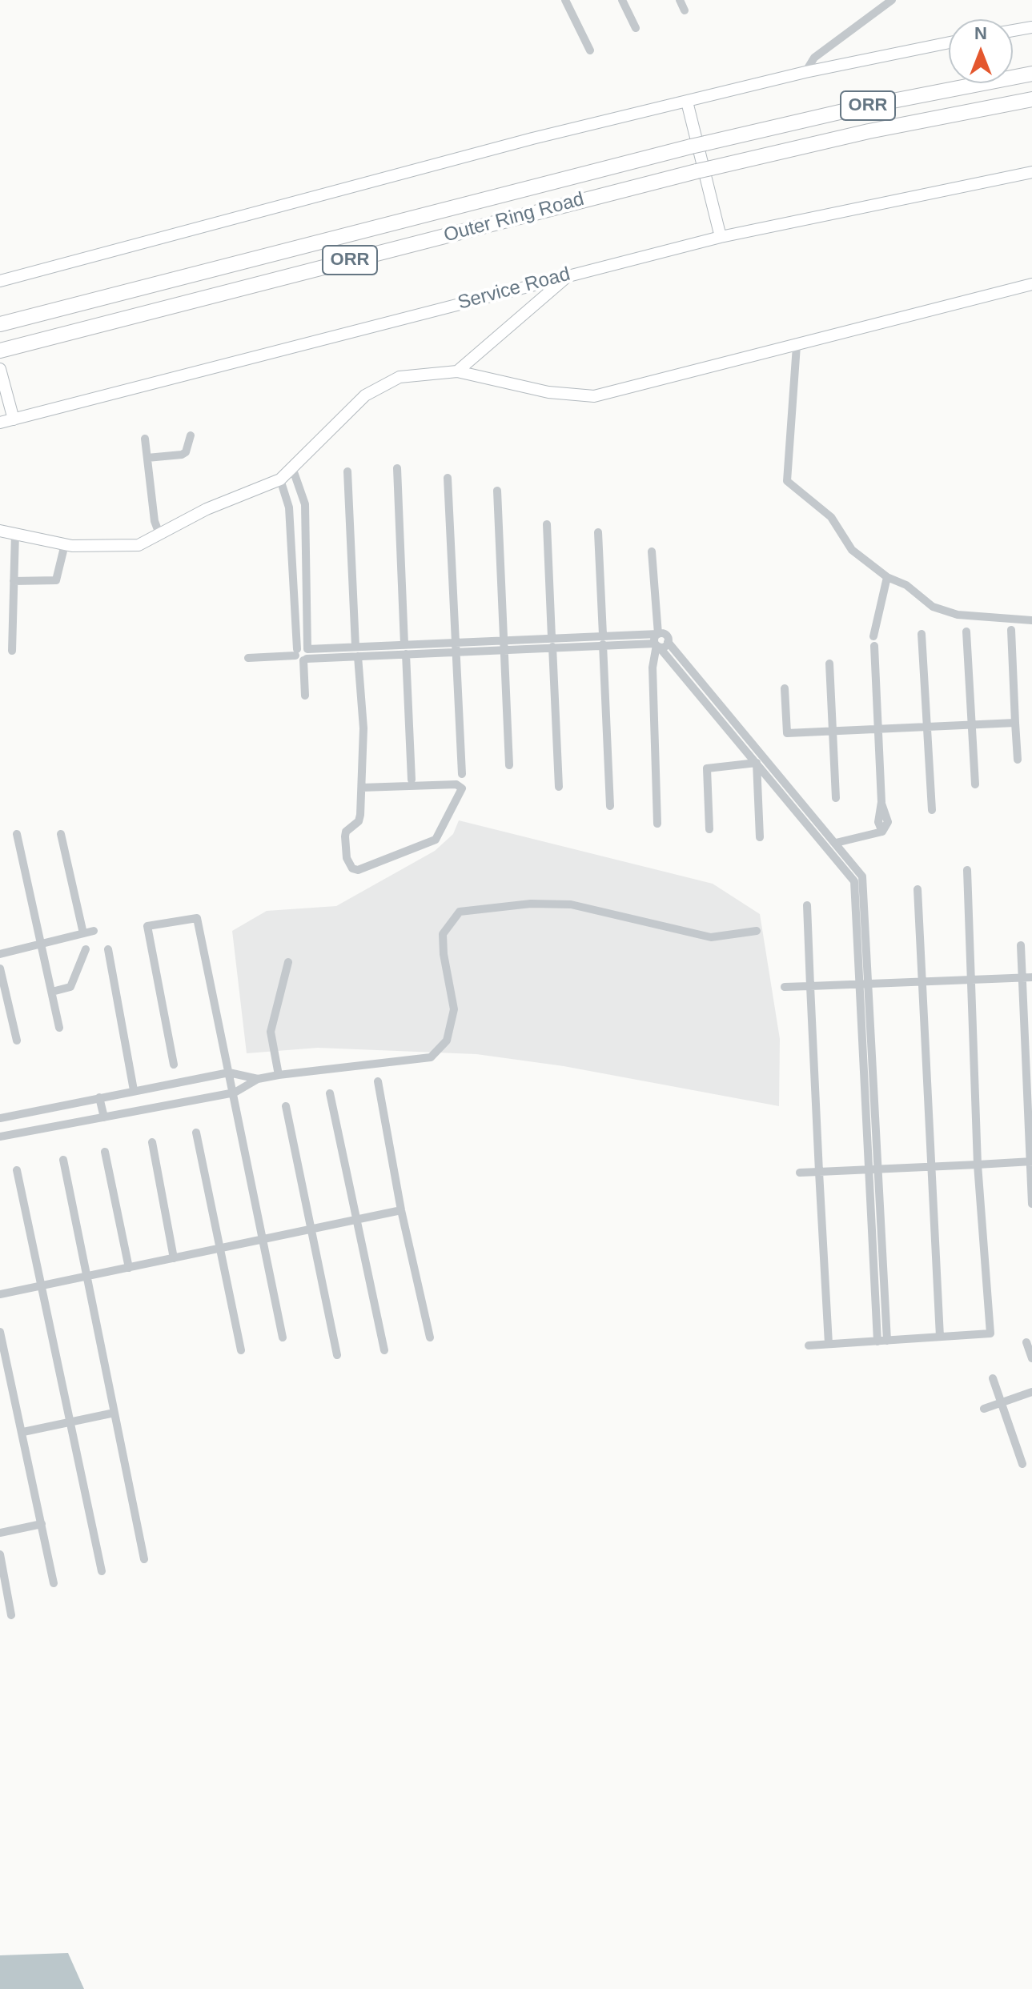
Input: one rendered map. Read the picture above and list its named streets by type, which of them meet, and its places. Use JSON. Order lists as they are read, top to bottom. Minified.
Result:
{"streets":{"highway":["ORR","Outer Ring Road"],"main road":["Service Road"]},"north":"top"}
